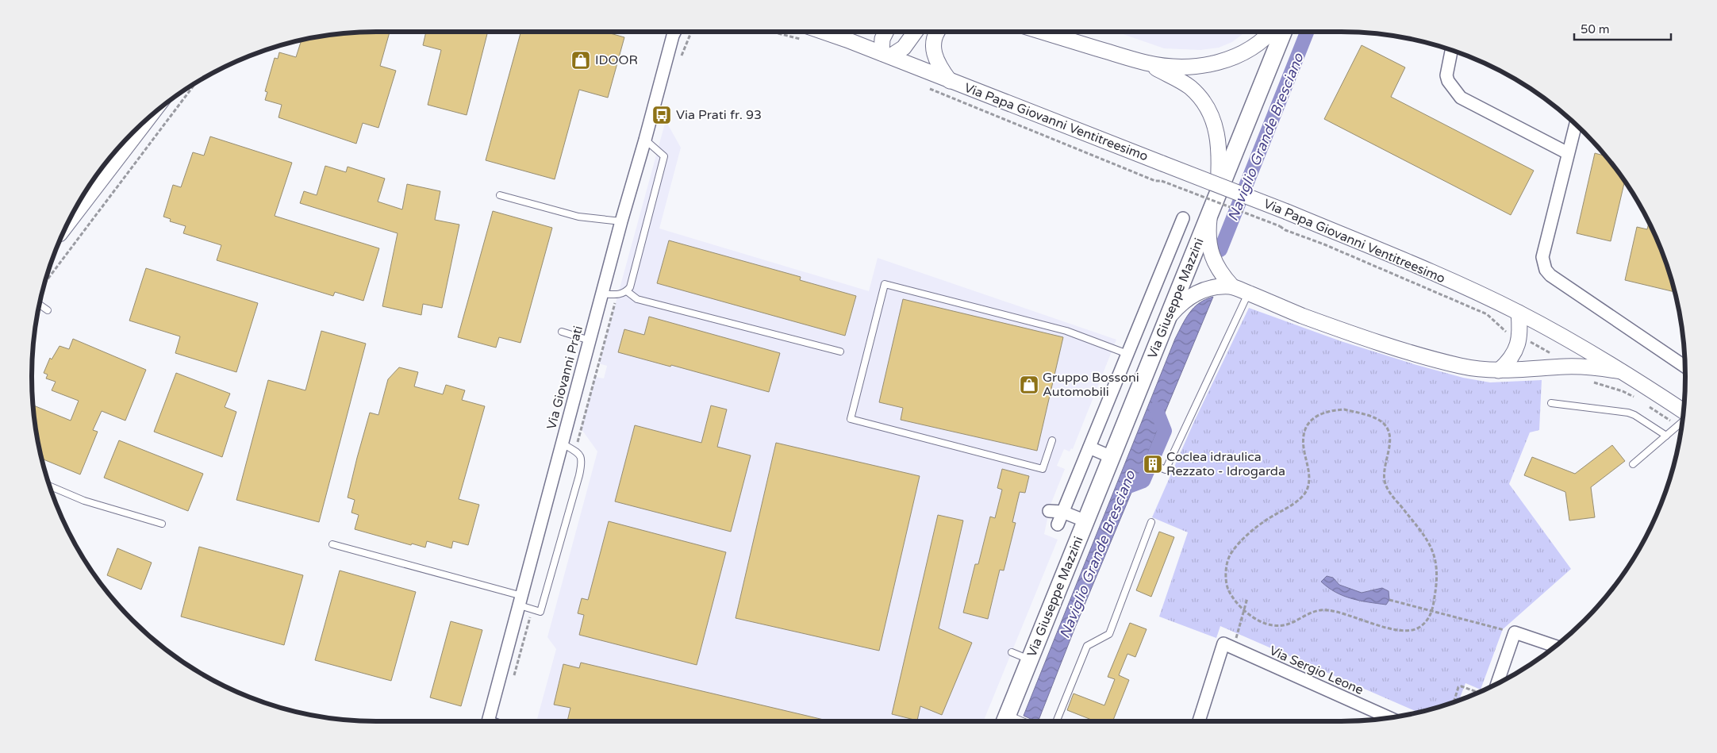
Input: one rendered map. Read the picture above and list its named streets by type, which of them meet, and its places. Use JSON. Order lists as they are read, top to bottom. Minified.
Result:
{"streets":{"main road":["Via Giuseppe Mazzini"],"street":["Via Papa Giovanni Ventitreesimo","Via Giovanni Prati","Via Sergio Leone"]},"water":["Naviglio Grande Bresciano"],"places":{"shop":["IDOOR","Gruppo Bossoni Automobili"],"bus stop":["Via Prati fr. 93"],"building":["Coclea idraulica Rezzato - Idrogarda"]},"scale_bar":"50 m"}
